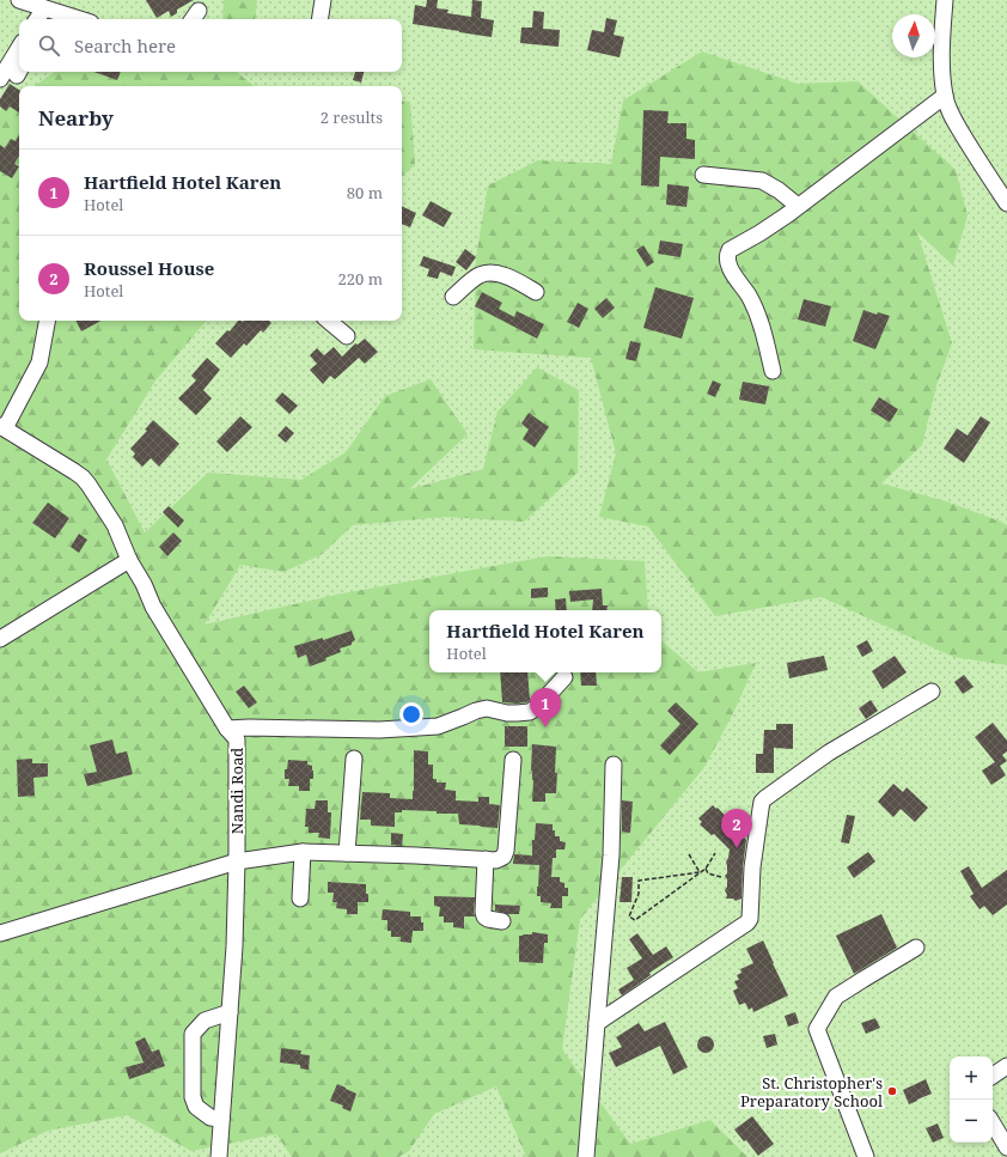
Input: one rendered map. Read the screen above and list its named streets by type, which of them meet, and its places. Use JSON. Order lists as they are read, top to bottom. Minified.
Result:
{"streets":{"street":["Nandi Road"]},"places":["St. Christopher's Preparatory School"],"north":"top","page":{"search":"Search here","heading":["Nearby","2 results"],"list":[{"mark":"1","name":"Hartfield Hotel Karen","note":"Hotel","value":"80 m"},{"mark":"2","name":"Roussel House","note":"Hotel","value":"220 m"}],"popup":["Hartfield Hotel Karen","Hotel"],"pins":["1","2"],"map_buttons":["+","−"]}}
